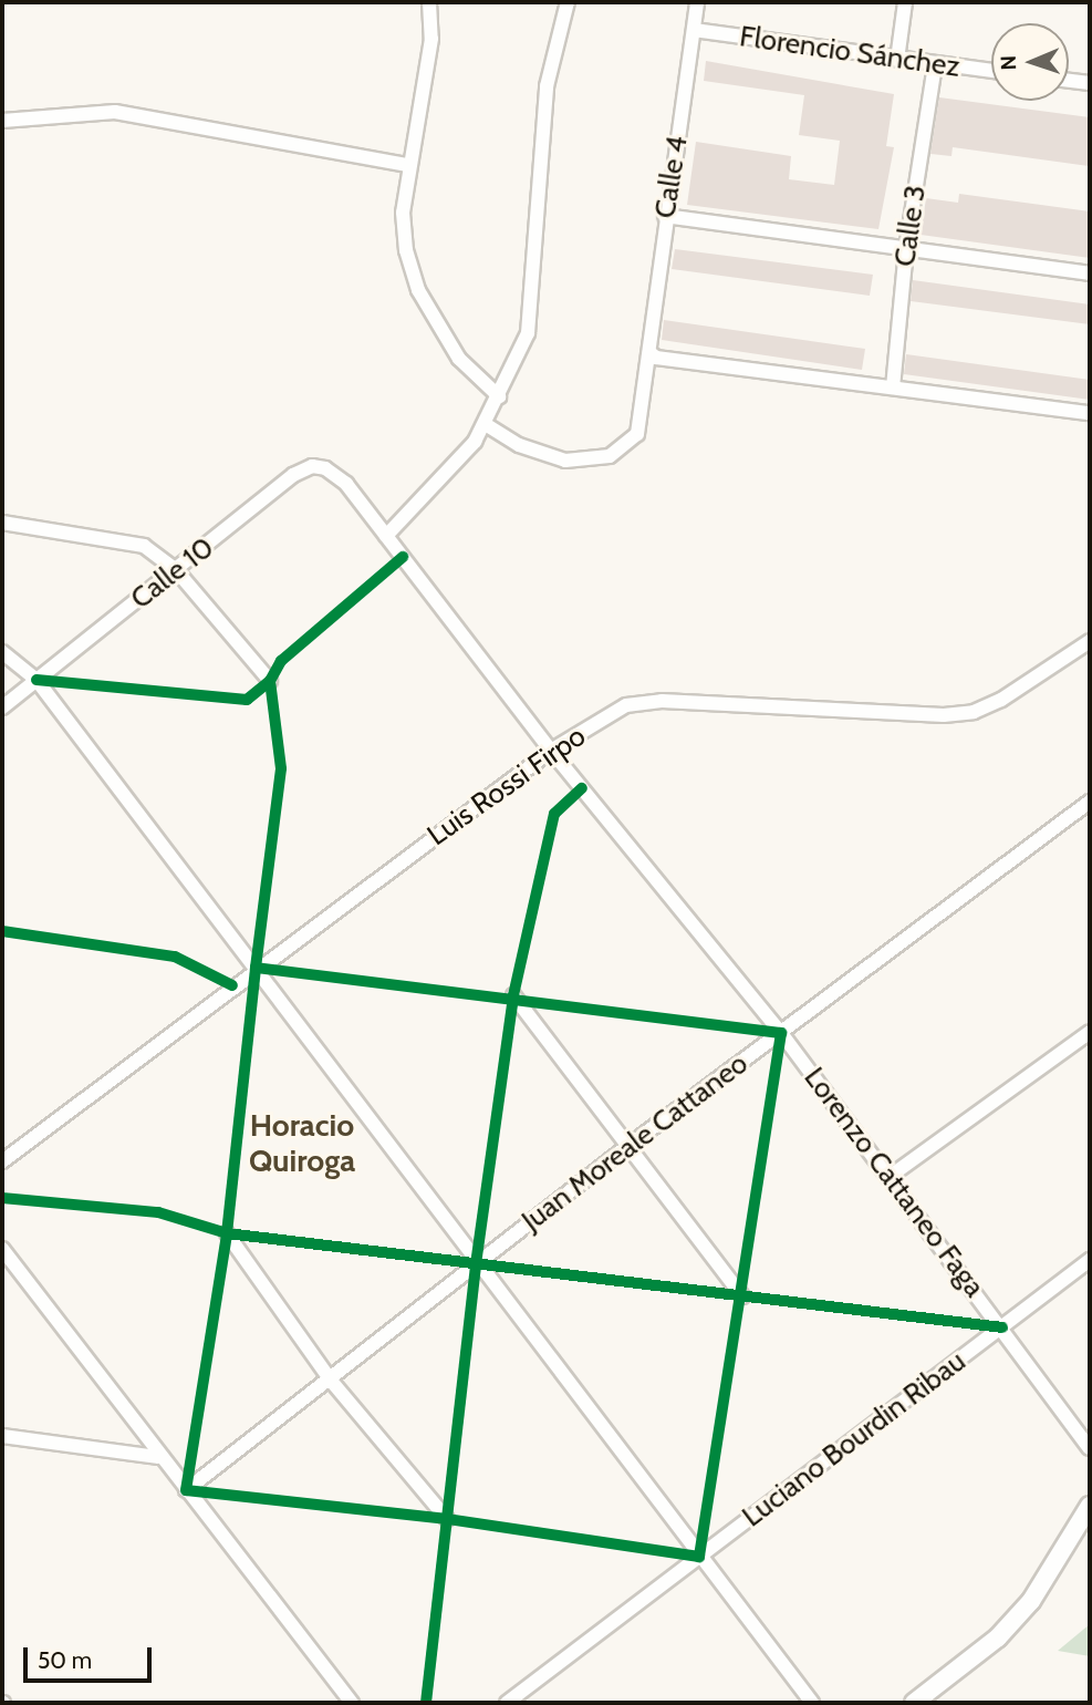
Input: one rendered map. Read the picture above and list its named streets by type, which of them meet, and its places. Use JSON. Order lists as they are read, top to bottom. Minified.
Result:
{"streets":{"street":["Florencio Sánchez","Calle 4","Calle 3","Calle 10","Luis Rossi Firpo","Juan Moreale Cattaneo","Lorenzo Cattaneo Faga","Luciano Bourdin Ribau"]},"crossings":[["Florencio Sánchez","Calle 4"],["Florencio Sánchez","Calle 3"],["Calle 10","Lorenzo Cattaneo Faga"],["Luis Rossi Firpo","Lorenzo Cattaneo Faga"],["Juan Moreale Cattaneo","Lorenzo Cattaneo Faga"],["Lorenzo Cattaneo Faga","Luciano Bourdin Ribau"]],"districts":["Horacio Quiroga"],"scale_bar":"50 m","north":"left"}
